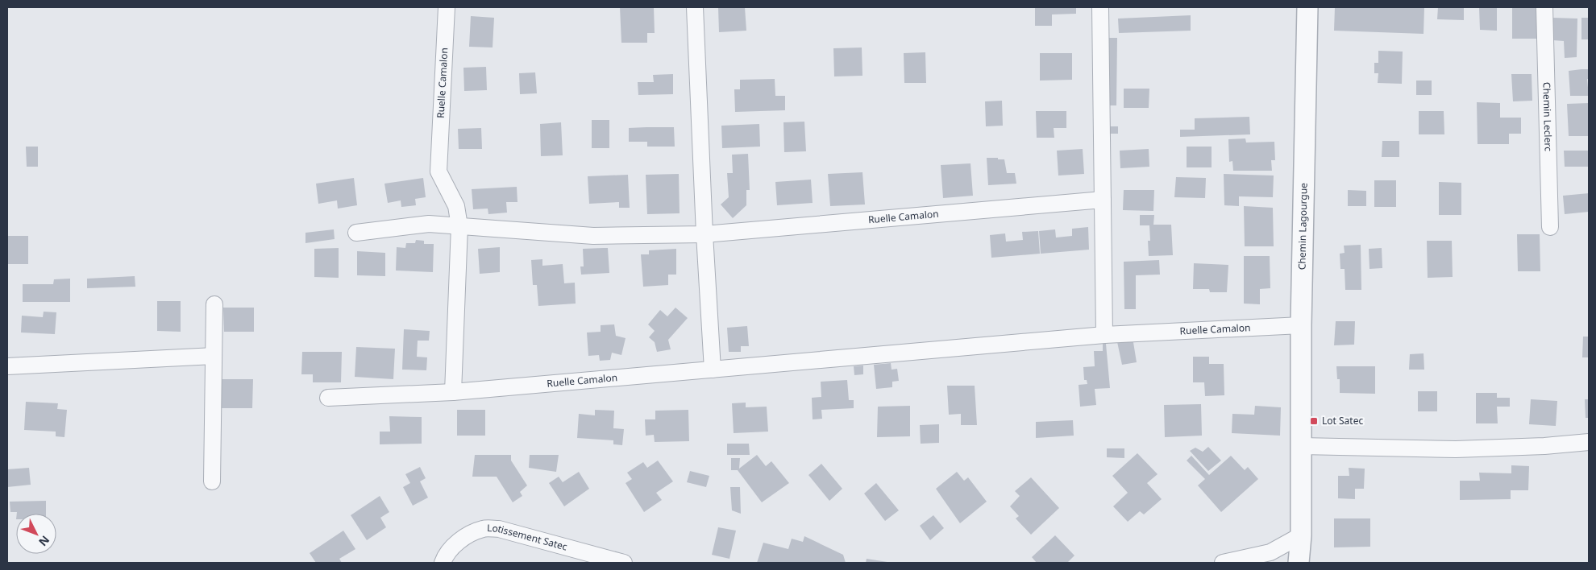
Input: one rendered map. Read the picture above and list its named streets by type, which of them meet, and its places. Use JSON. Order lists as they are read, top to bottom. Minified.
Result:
{"streets":{"street":["Ruelle Camalon","Chemin Leclerc","Chemin Lagourgue","Lotissement Satec"]},"crossings":[["Ruelle Camalon","Chemin Lagourgue"]],"places":{"transit":["Lot Satec"]},"north":"bottom right"}
